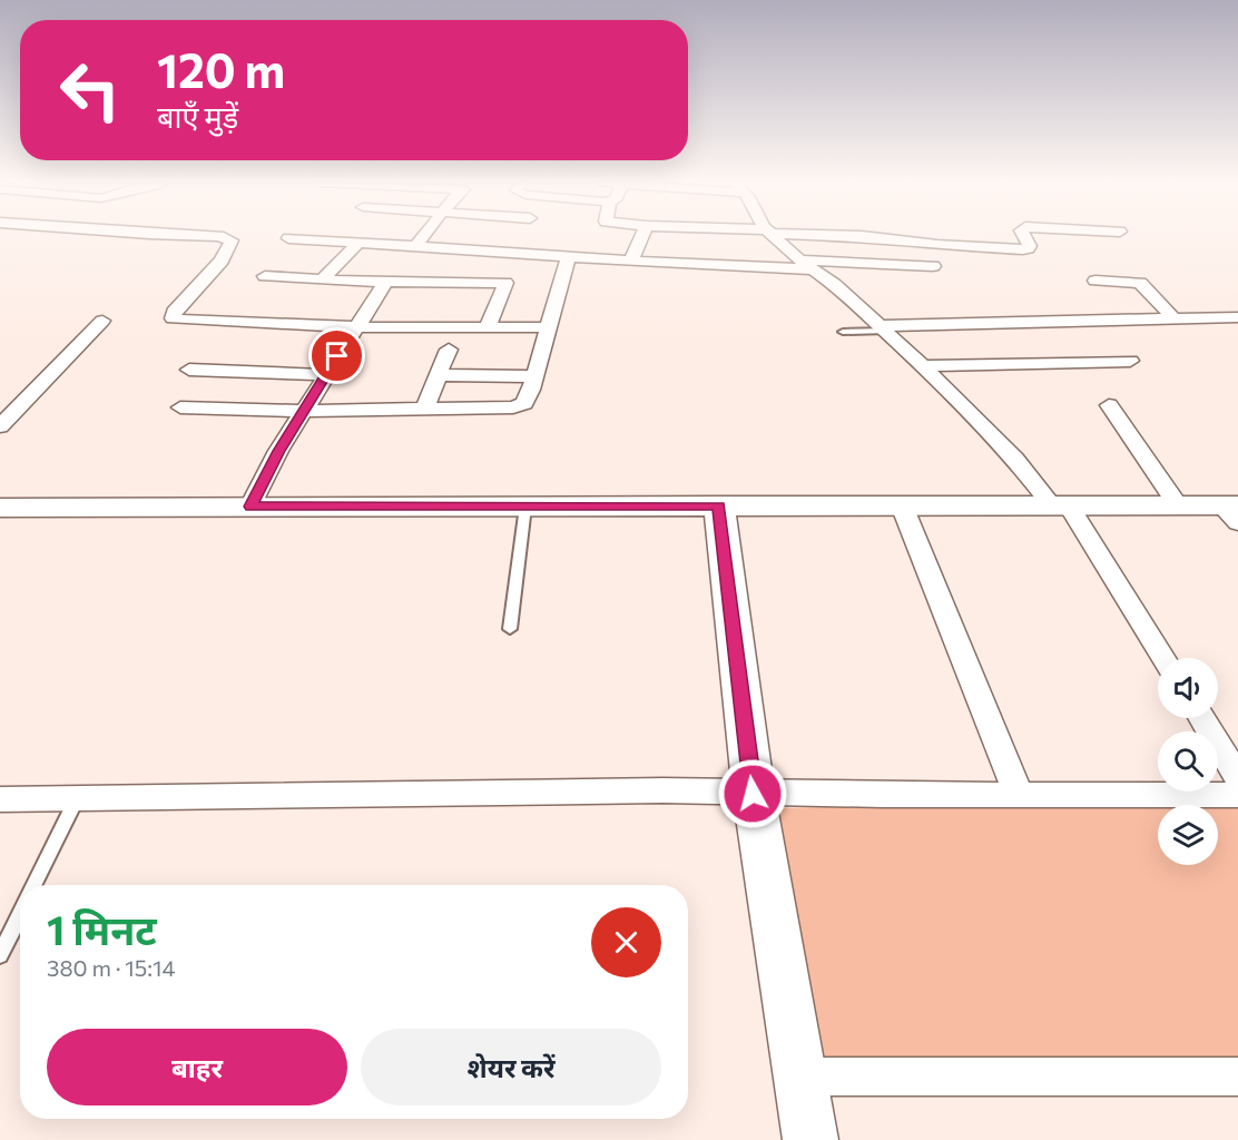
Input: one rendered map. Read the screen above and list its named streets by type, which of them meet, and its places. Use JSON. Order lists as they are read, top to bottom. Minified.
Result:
{"page":{"turn":["120 m","बाएँ मुड़ें"],"heading":["1 मिनट","380 m · 15:14"],"buttons":["बाहर","शेयर करें"]}}
